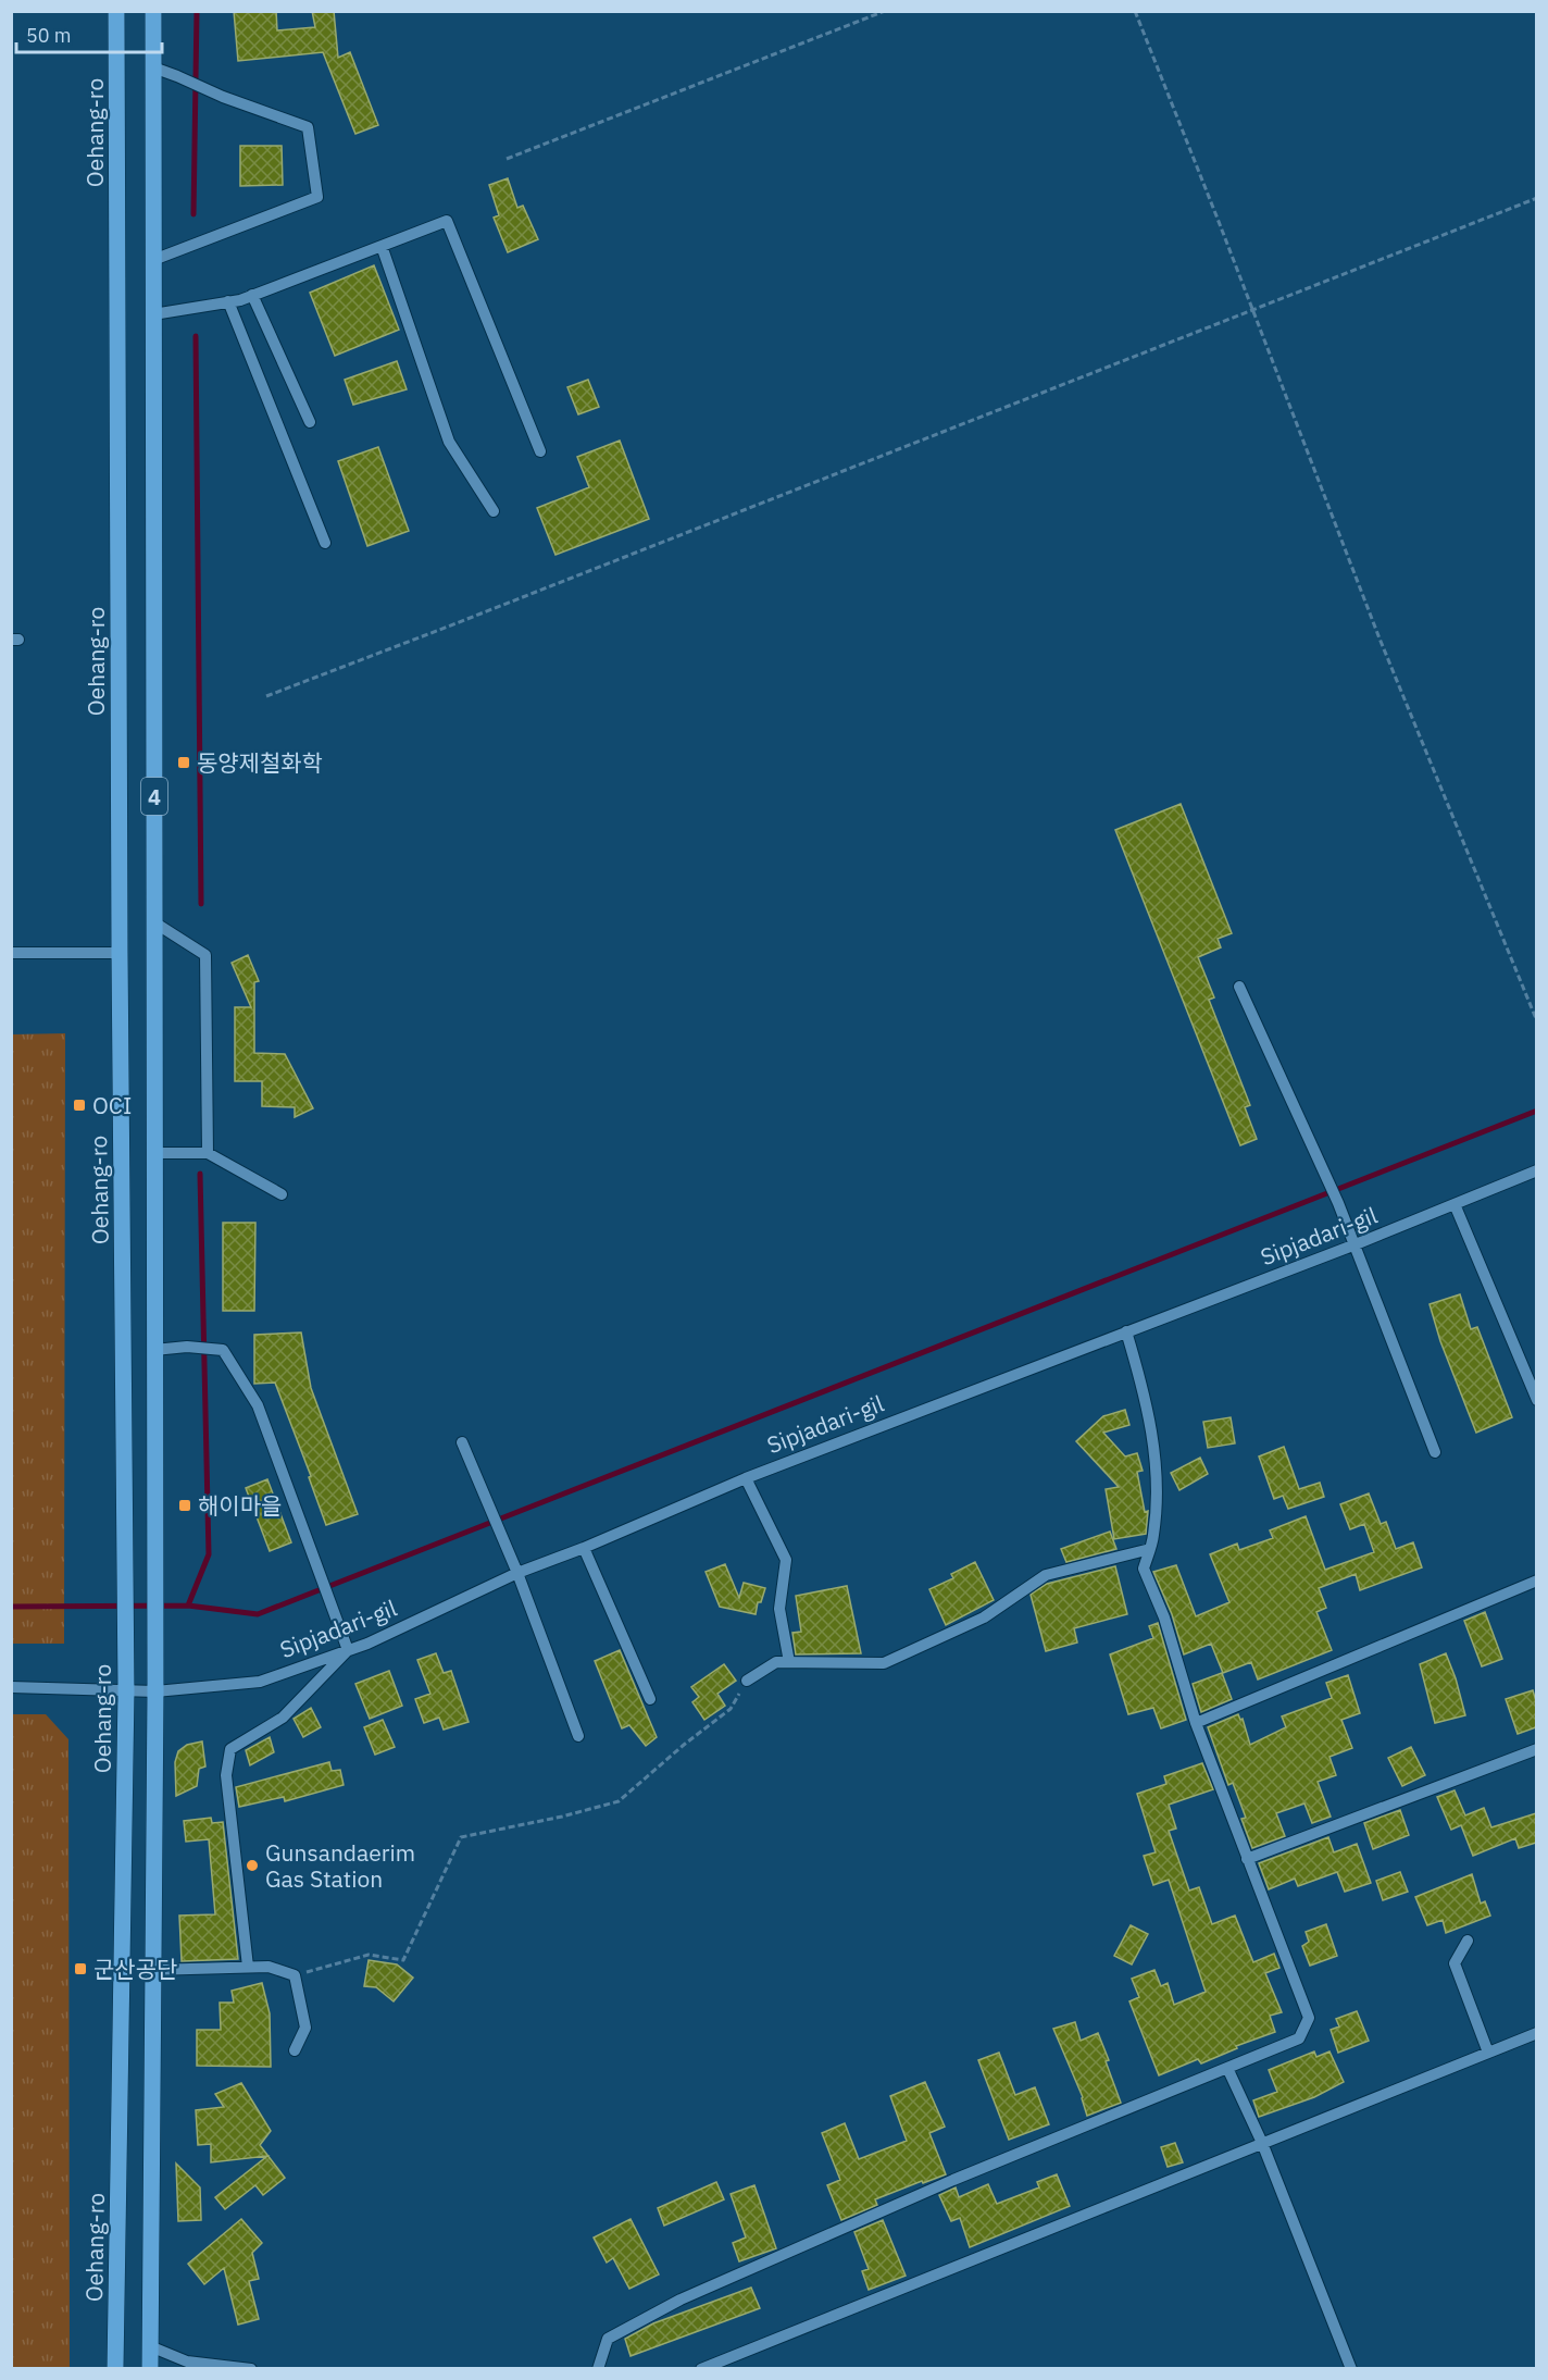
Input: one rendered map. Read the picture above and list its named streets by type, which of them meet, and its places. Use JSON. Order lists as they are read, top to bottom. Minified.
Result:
{"streets":{"main road":["Oehang-ro","4"],"street":["Sipjadari-gil"]},"crossings":[["Oehang-ro","Sipjadari-gil"],["4","Sipjadari-gil"]],"places":{"transit":["동양제철화학","OCI","해이마을","군산공단"],"other":["Gunsandaerim Gas Station"]},"scale_bar":"50 m"}
